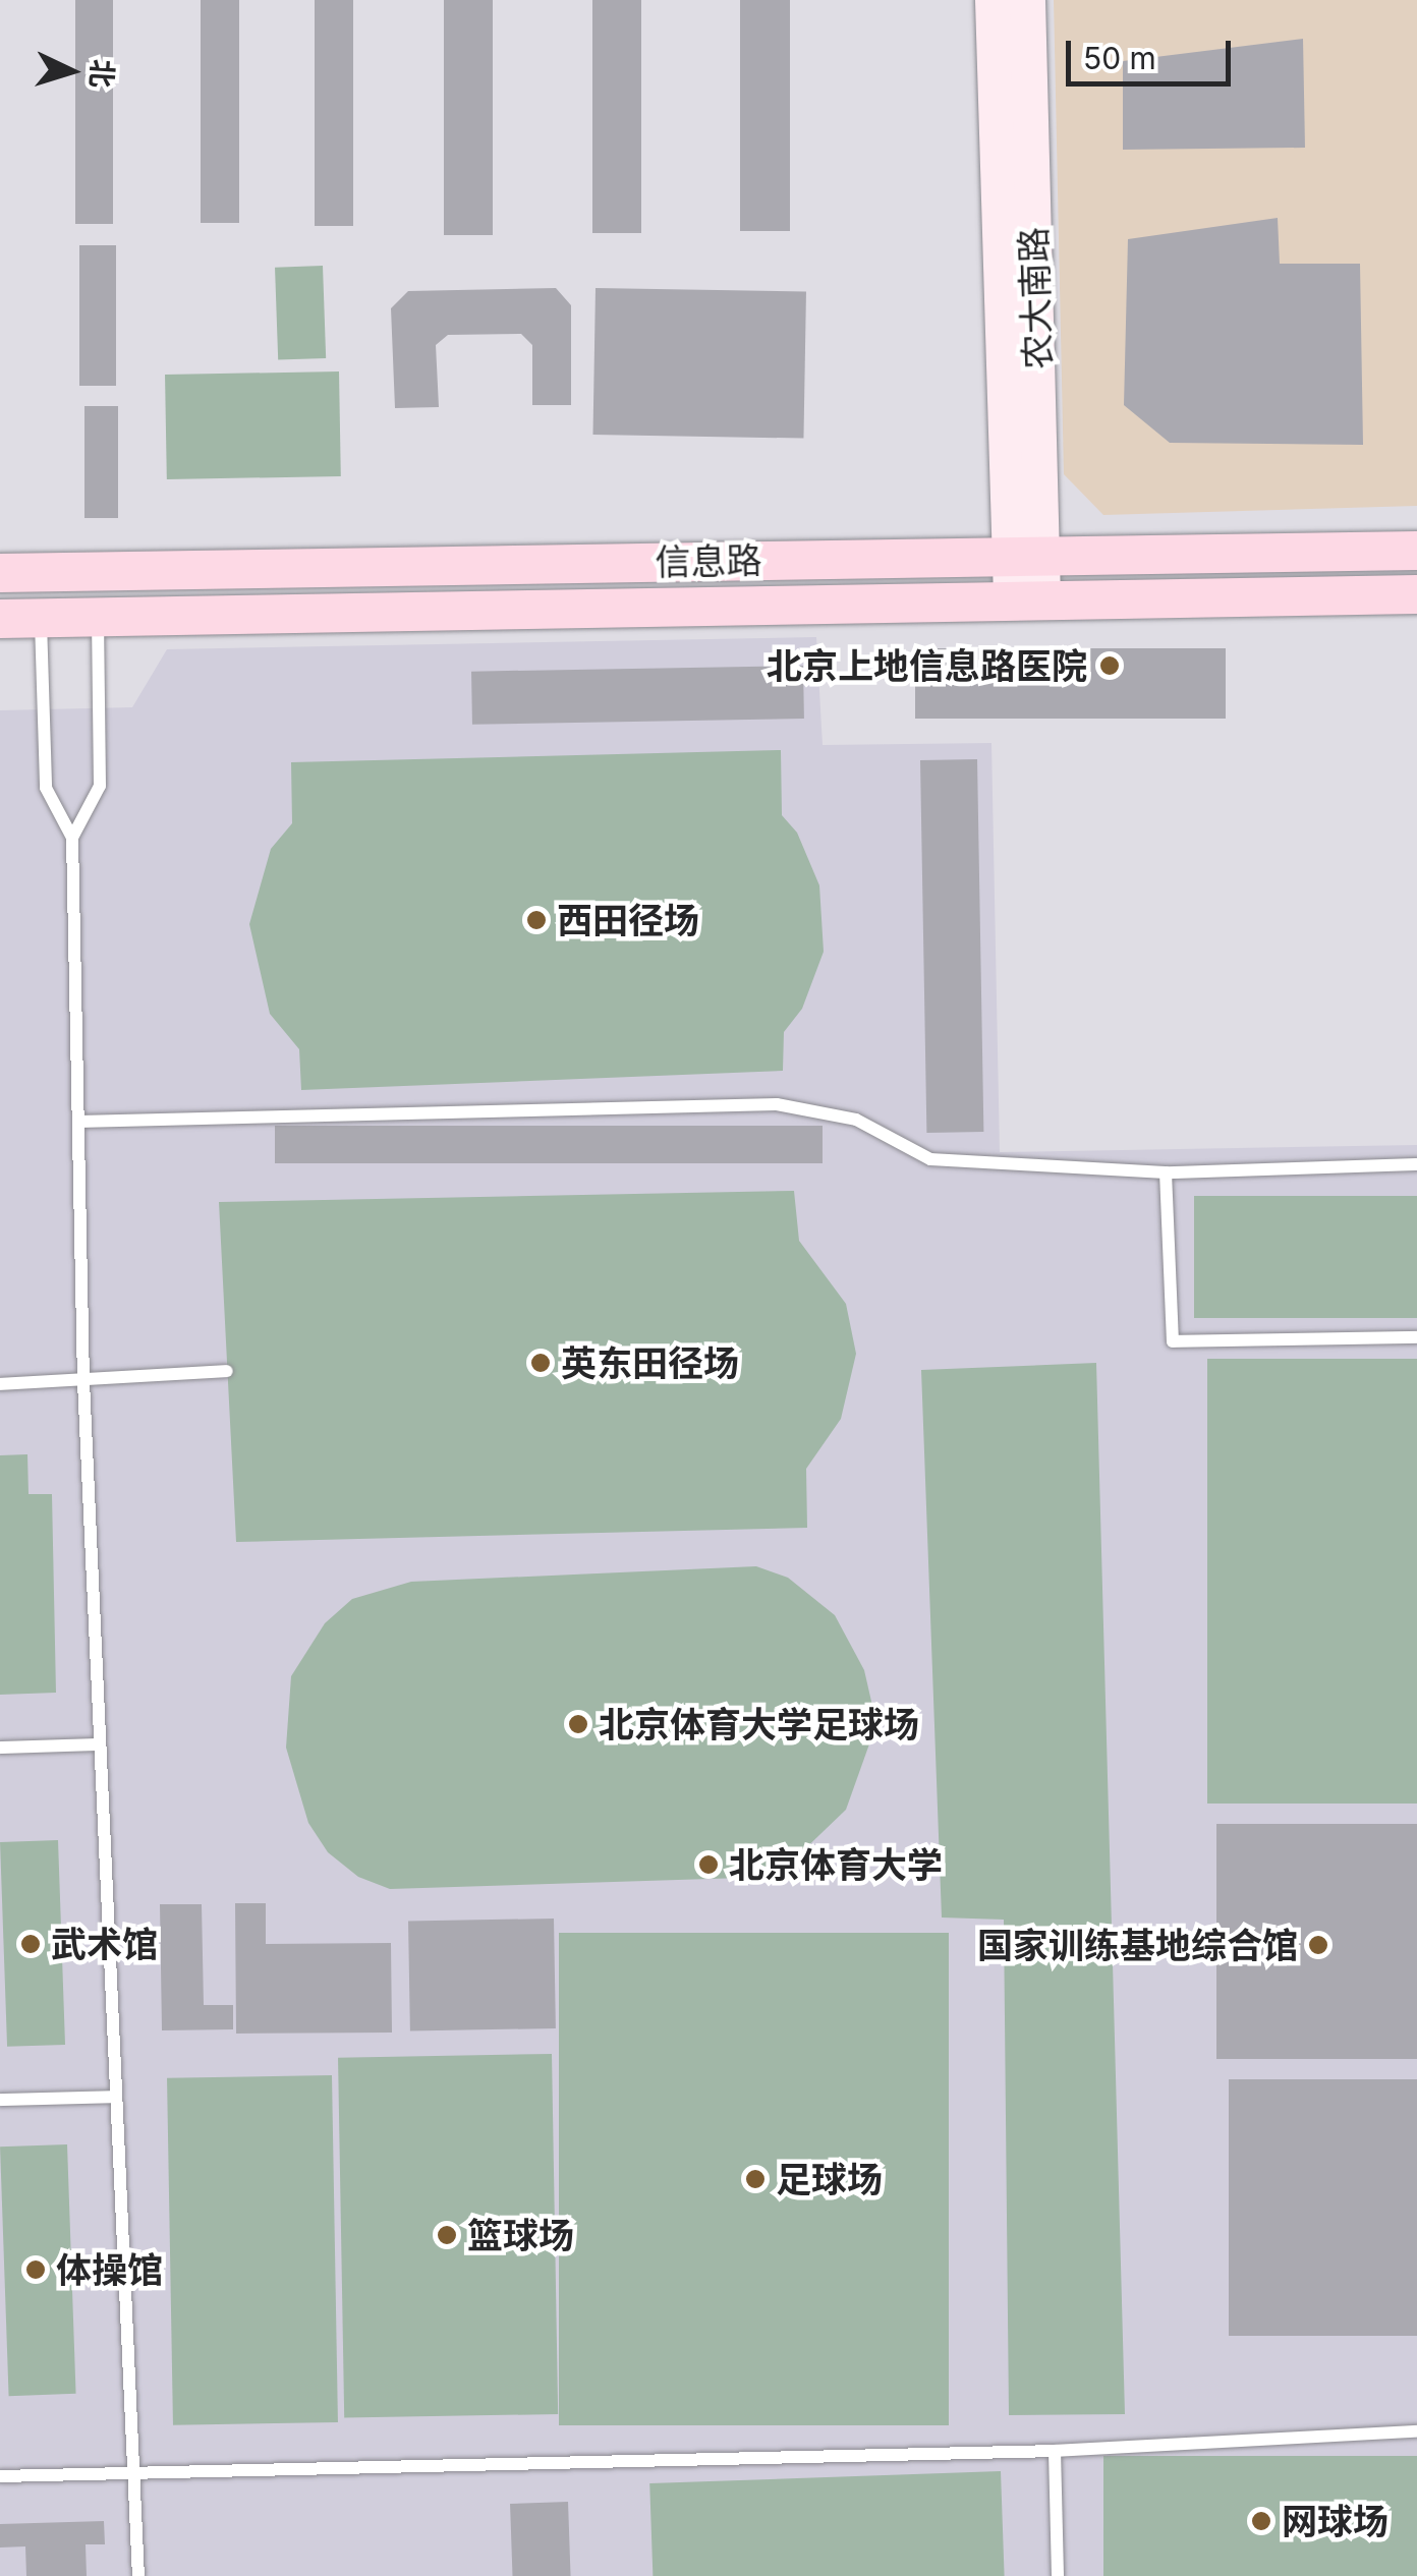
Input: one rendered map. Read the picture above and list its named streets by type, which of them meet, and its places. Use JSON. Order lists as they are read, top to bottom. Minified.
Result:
{"streets":{"main road":["农大南路","信息路"]},"crossings":[["农大南路","信息路"]],"places":["北京上地信息路医院","西田径场","英东田径场","北京体育大学足球场","北京体育大学","武术馆","国家训练基地综合馆","足球场","篮球场","体操馆","网球场"],"scale_bar":"50 m","north":"right"}
